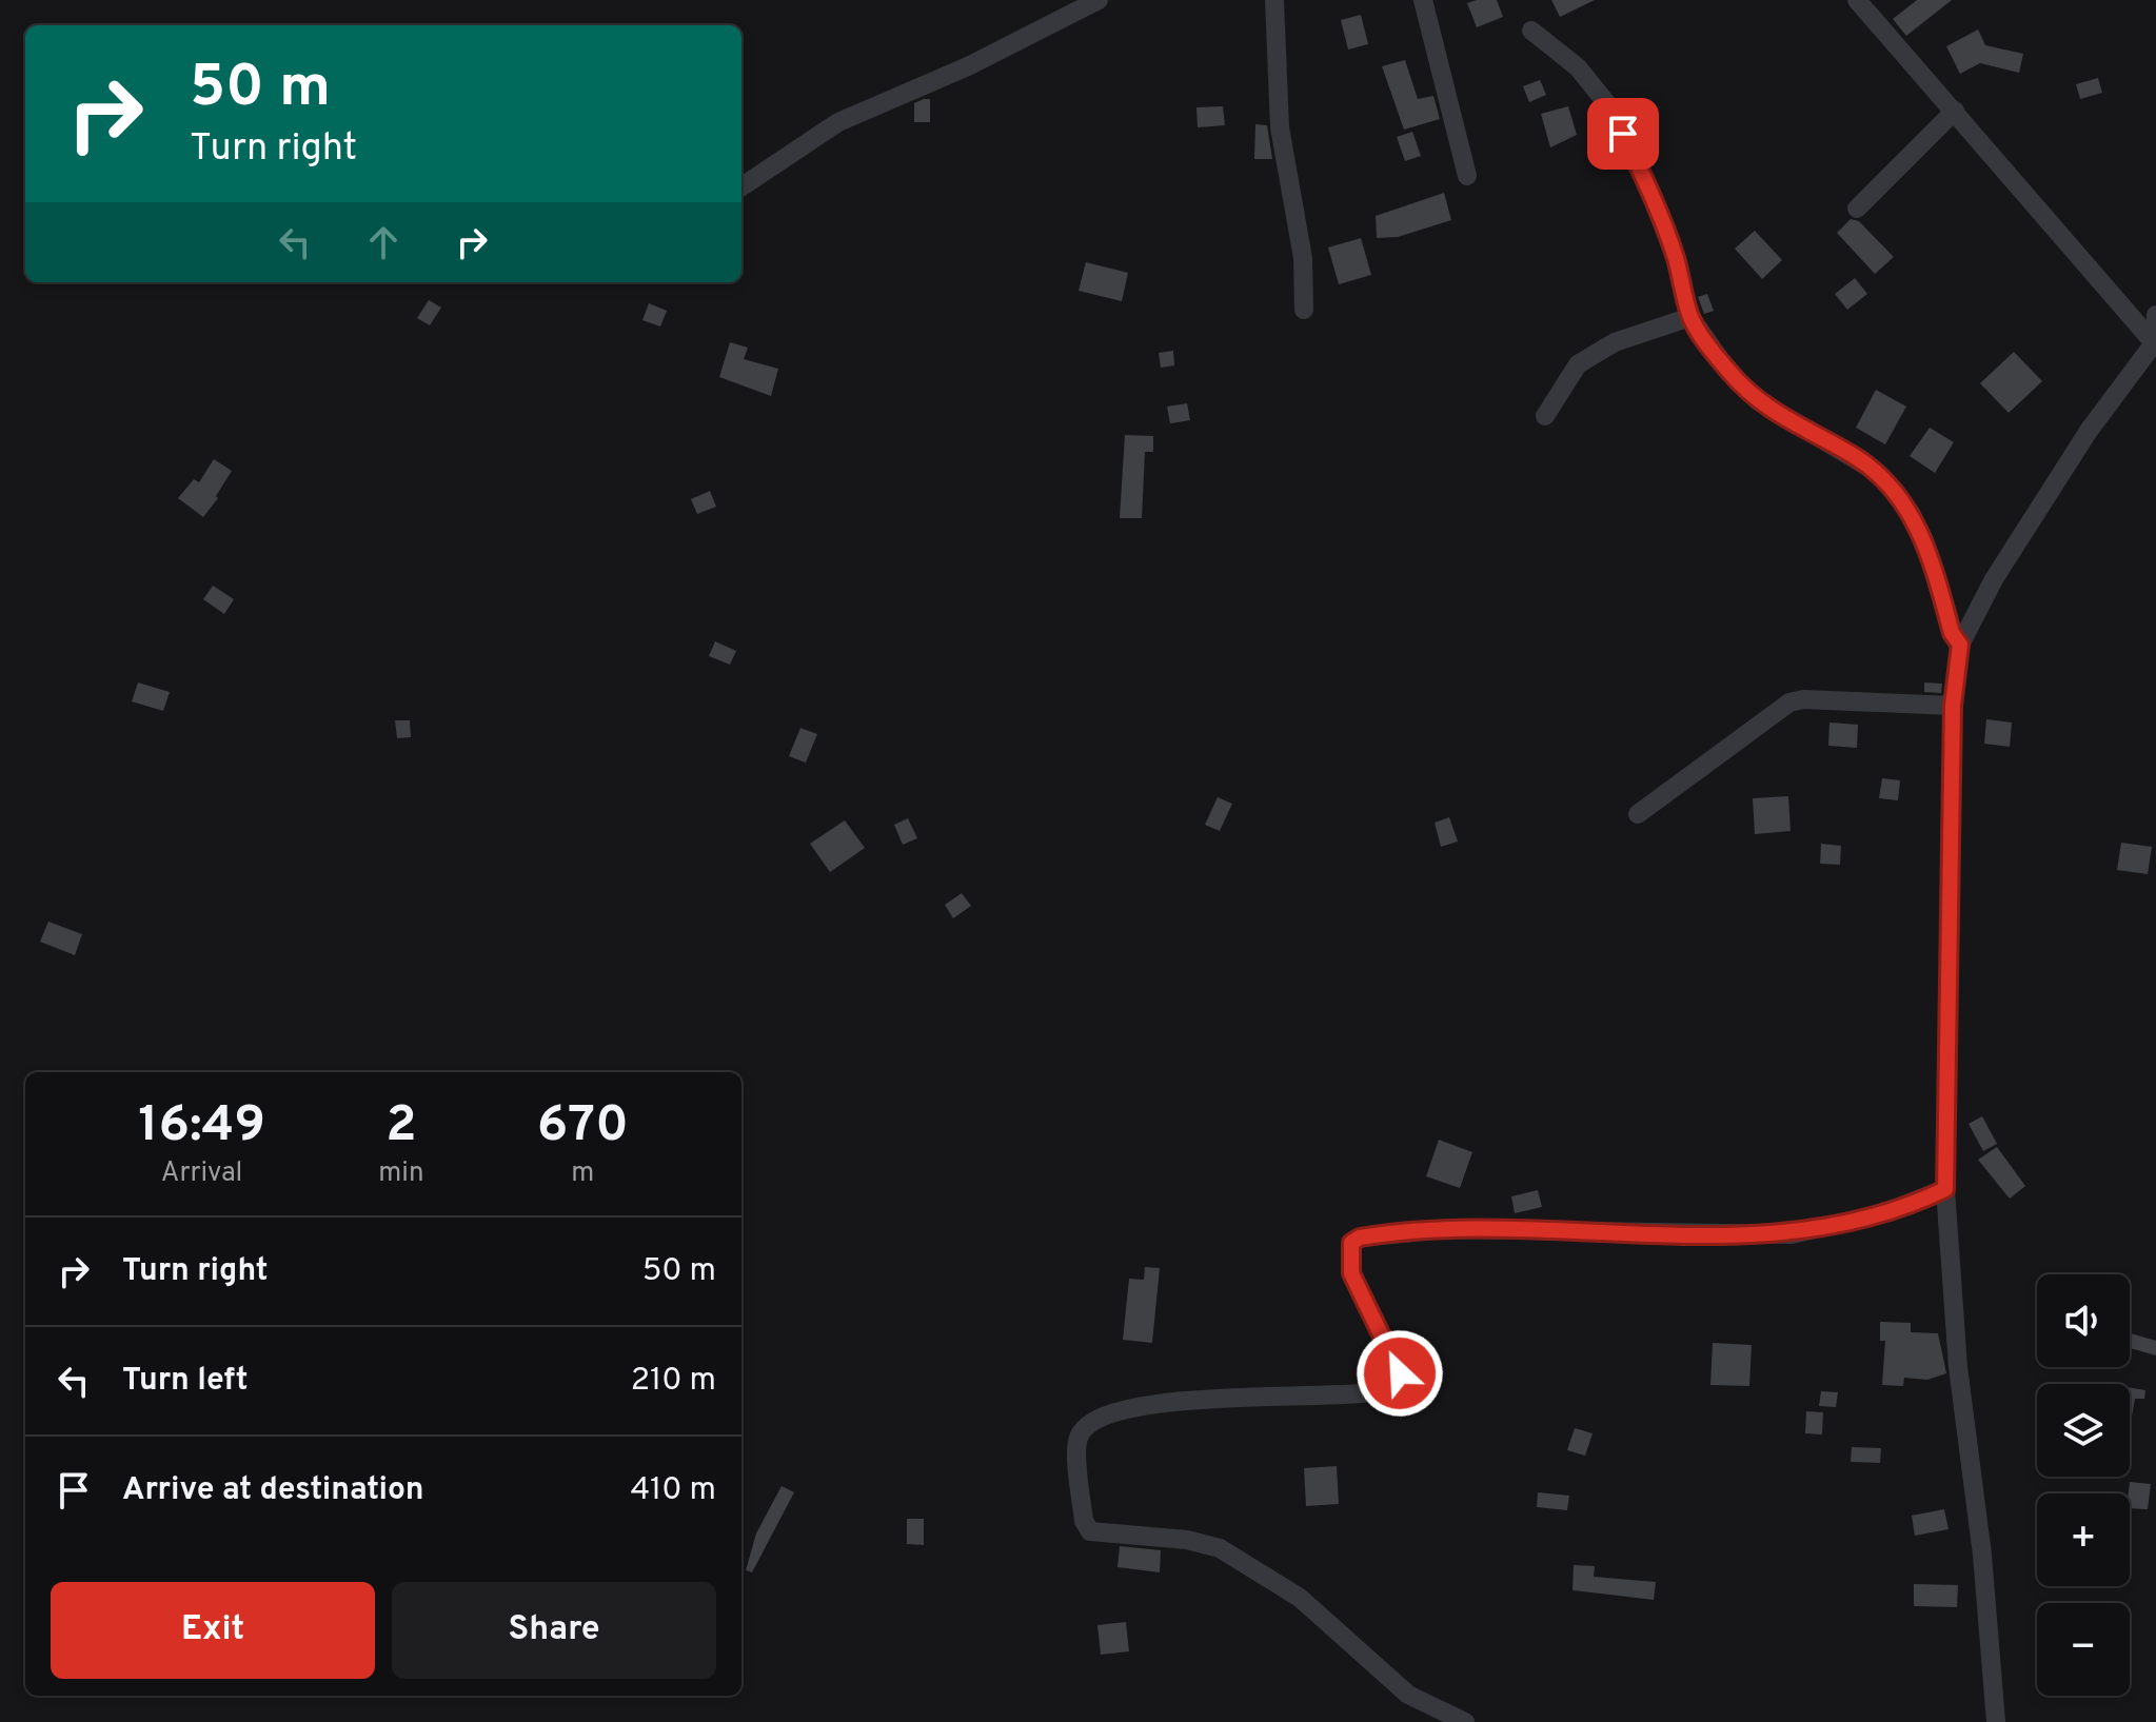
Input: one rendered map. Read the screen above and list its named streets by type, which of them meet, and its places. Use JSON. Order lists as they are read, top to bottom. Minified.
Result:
{"page":{"turn":["50 m","Turn right"],"eta":["16:49","Arrival","2","min","670","m"],"list":[{"name":"Turn right","value":"50 m"},{"name":"Turn left","value":"210 m"},{"name":"Arrive at destination","value":"410 m"}],"map_buttons":["+","−"],"buttons":["Exit","Share"]}}
